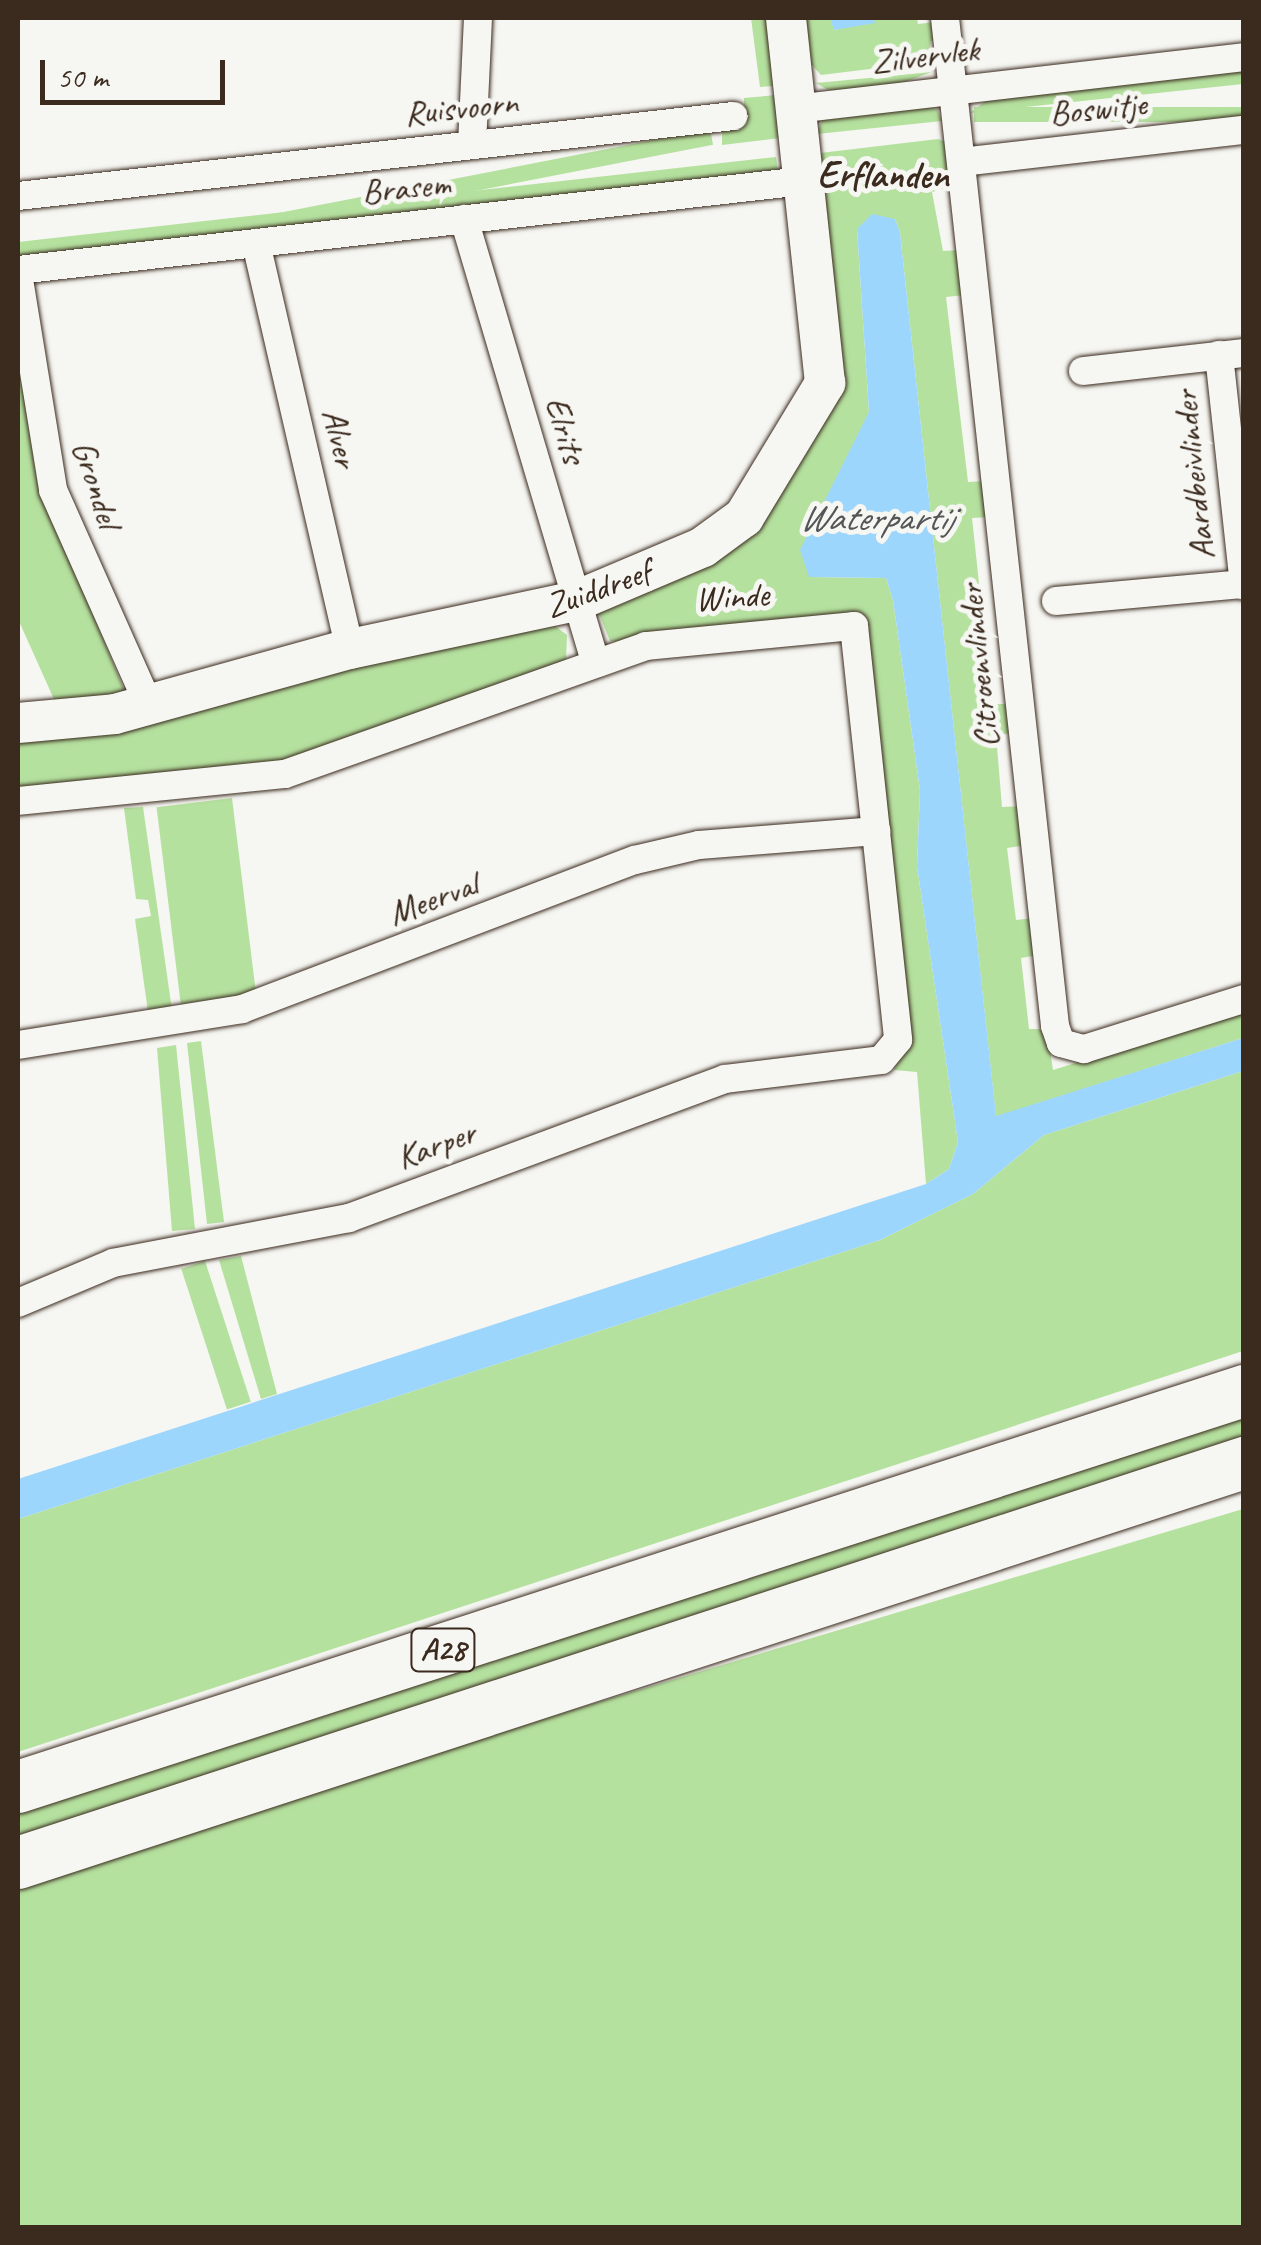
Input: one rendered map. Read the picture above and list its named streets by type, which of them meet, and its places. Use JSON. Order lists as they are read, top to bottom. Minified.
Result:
{"streets":{"highway":["A28"],"street":["Zilvervlek","Ruisvoorn","Boswitje","Brasem","Elrits","Alver","Aardbeivlinder","Grondel","Zuiddreef","Winde","Citroenvlinder","Meerval","Karper"]},"crossings":[["Zilvervlek","Zuiddreef"],["Zilvervlek","Citroenvlinder"],["Boswitje","Citroenvlinder"],["Brasem","Elrits"],["Brasem","Alver"],["Brasem","Grondel"],["Brasem","Zuiddreef"],["Elrits","Zuiddreef"],["Elrits","Winde"],["Alver","Zuiddreef"],["Grondel","Zuiddreef"],["Winde","Meerval"],["Winde","Karper"]],"districts":["Erflanden"],"water":["Waterpartij"],"scale_bar":"50 m"}
